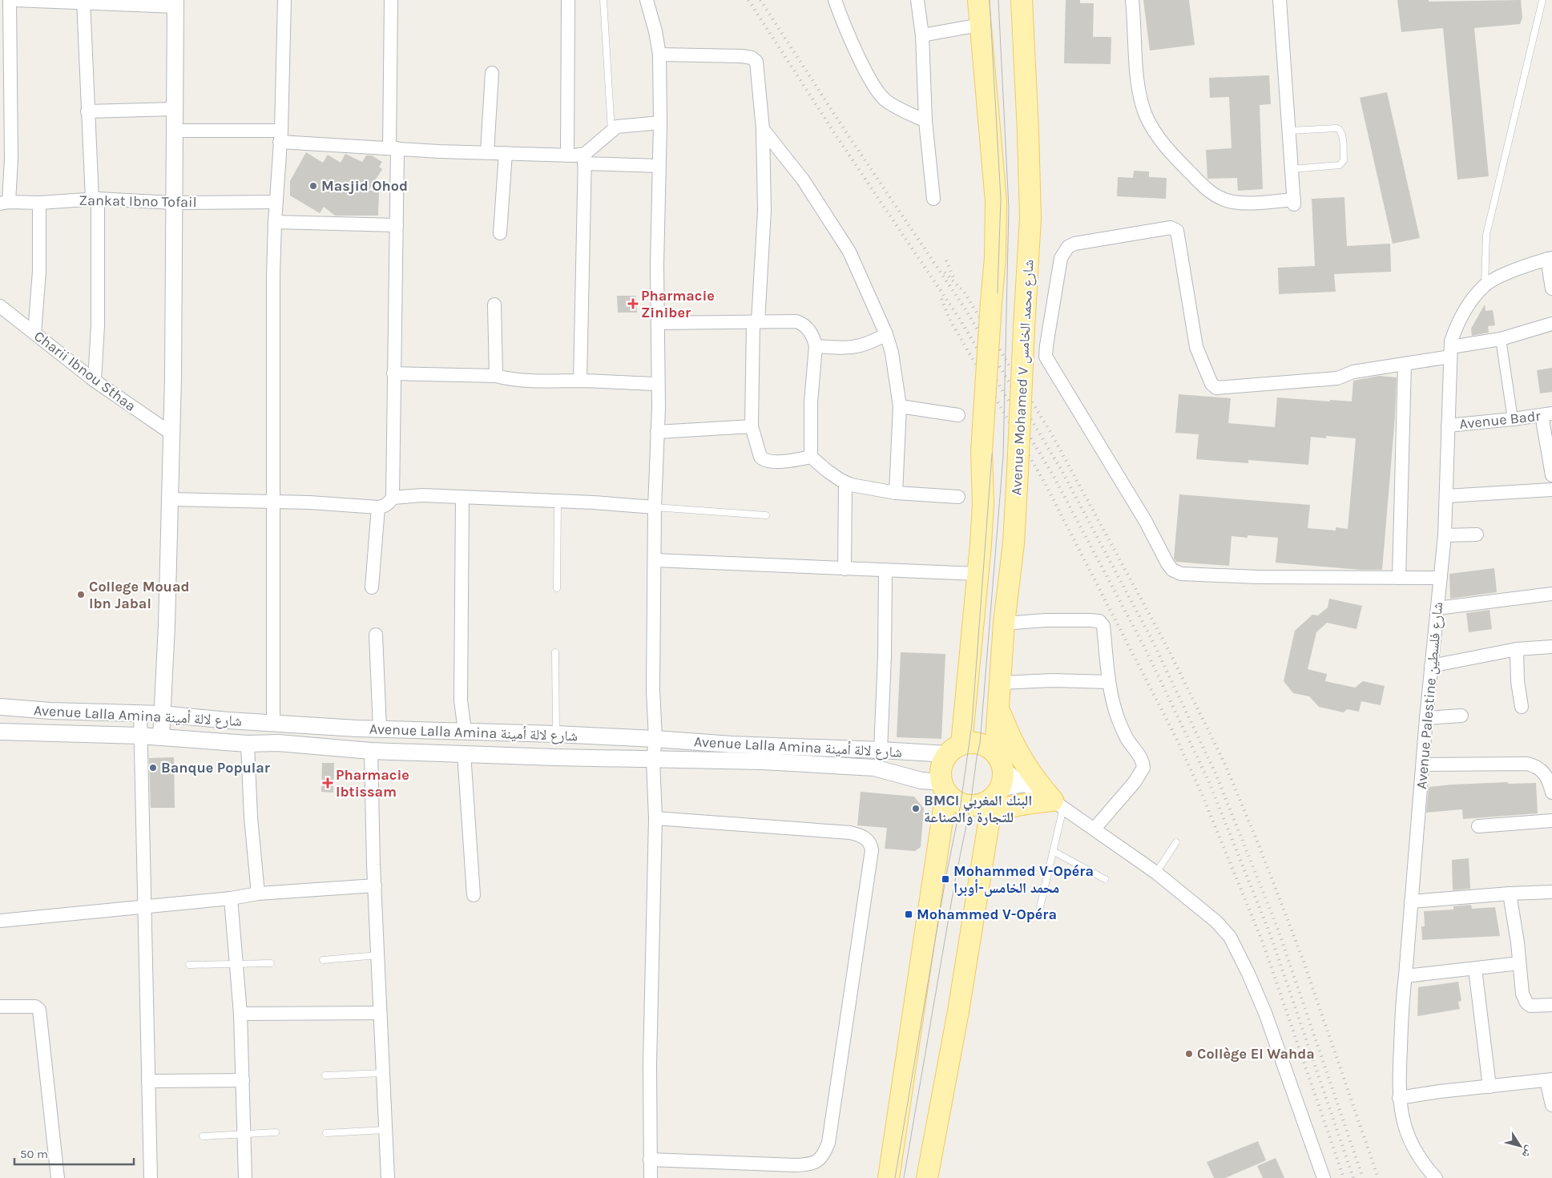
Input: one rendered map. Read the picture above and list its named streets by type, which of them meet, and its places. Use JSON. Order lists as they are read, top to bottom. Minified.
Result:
{"streets":{"main road":["Avenue Mohamed V شارع محمد الخامس"],"street":["Zankat Ibno Tofail","Charii Ibnou Sthaa","Avenue Badr","Avenue Palestine شارع فلسطين","Avenue Lalla Amina شارع لالة أمينة"]},"crossings":[["Avenue Mohamed V شارع محمد الخامس","Avenue Lalla Amina شارع لالة أمينة"],["Avenue Badr","Avenue Palestine شارع فلسطين"]],"places":{"other":["Masjid Ohod","College Mouad Ibn Jabal","Banque Popular","BMCI البنك المغربي للتجارة والصناعة","Collège El Wahda"],"health":["Pharmacie Ziniber","Pharmacie Ibtissam"],"transit":["Mohammed V-Opéra محمد الخامس-أوبرا","Mohammed V-Opéra"]},"scale_bar":"50 m","north":"bottom right"}
